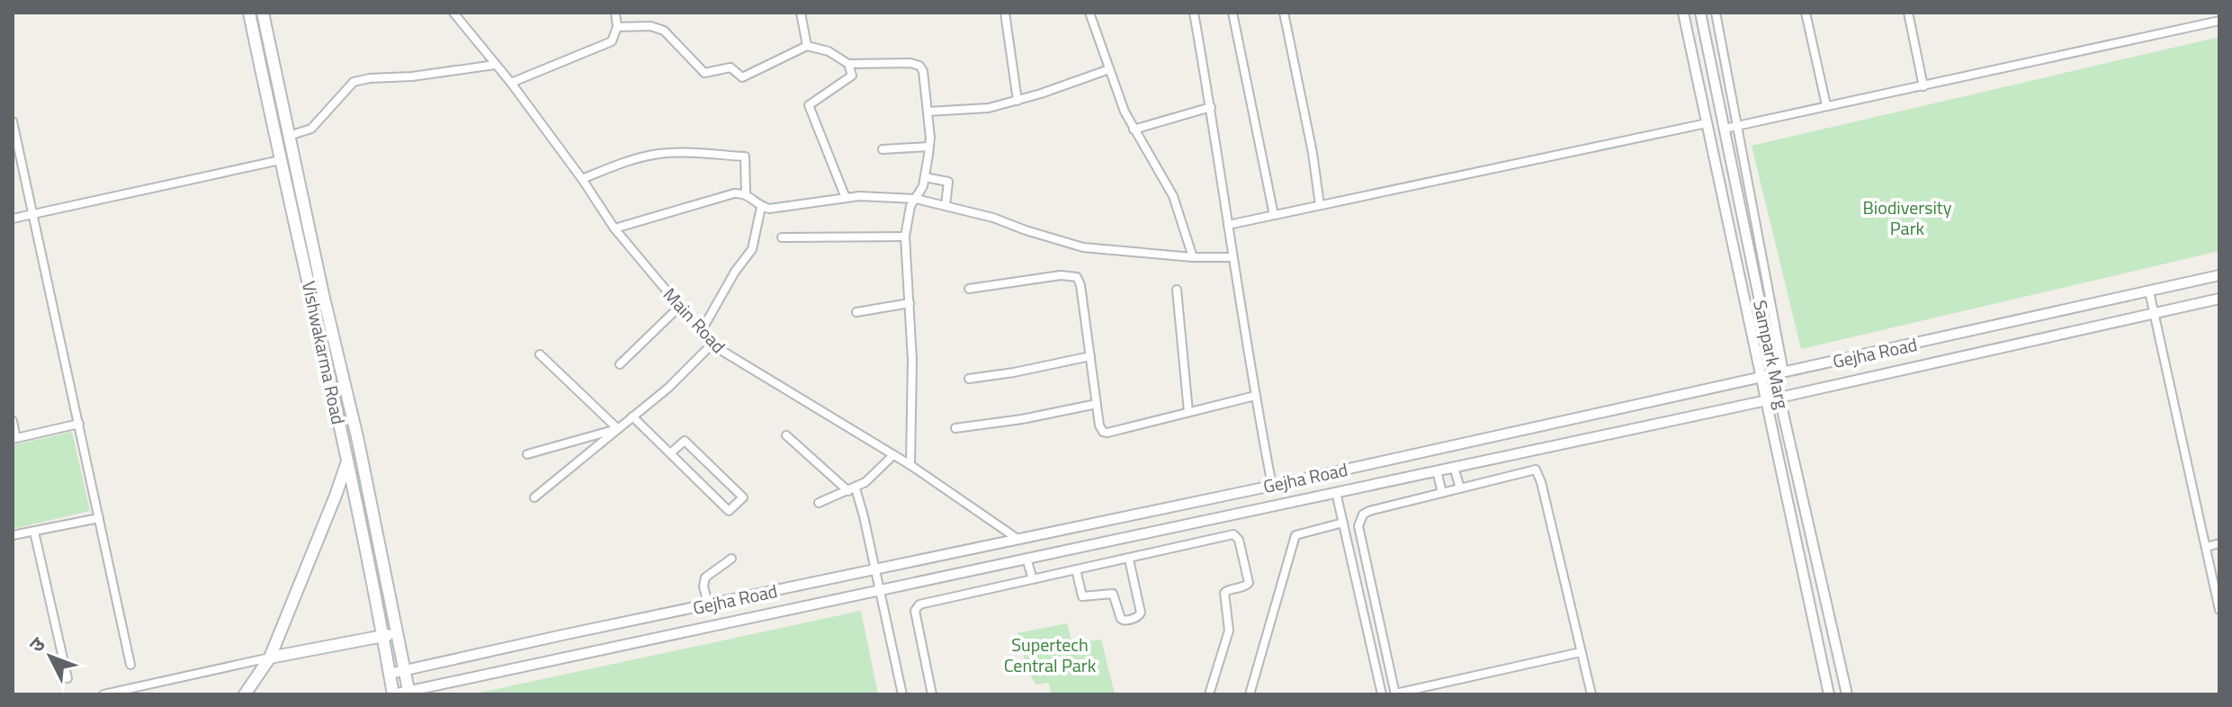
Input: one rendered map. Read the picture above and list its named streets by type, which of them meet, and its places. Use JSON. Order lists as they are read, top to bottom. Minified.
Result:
{"streets":{"main road":["Vishwakarma Road"],"street":["Main Road","Gejha Road","Sampark Marg"]},"crossings":[["Main Road","Gejha Road"],["Vishwakarma Road","Gejha Road"],["Gejha Road","Sampark Marg"]],"parks":["Biodiversity Park","Supertech Central Park"],"north":"top left"}
